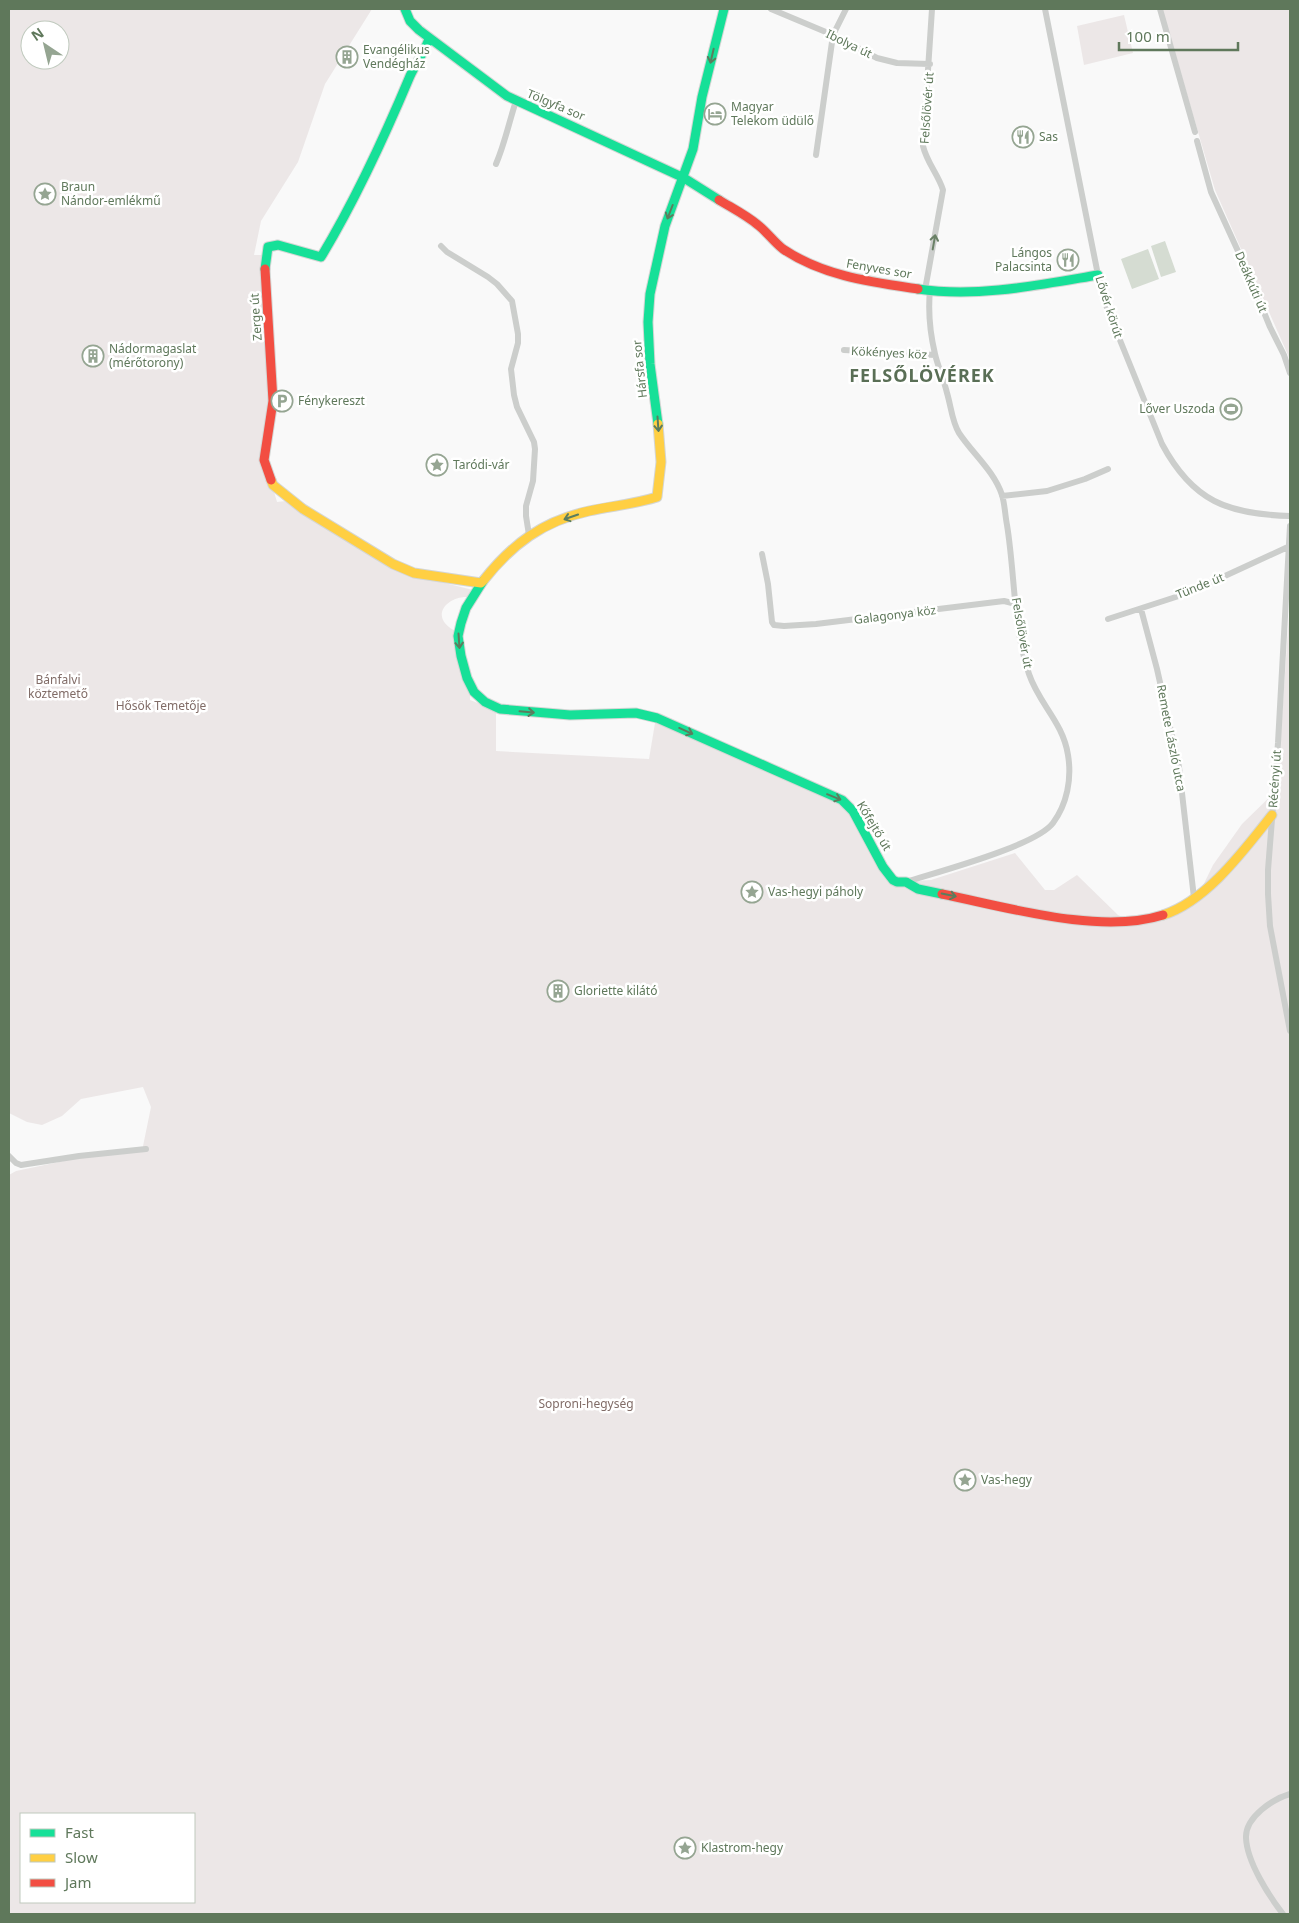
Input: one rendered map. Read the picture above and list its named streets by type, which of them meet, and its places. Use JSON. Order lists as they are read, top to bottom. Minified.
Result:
{"streets":{"street":["Ibolya út","Tölgyfa sor","Felsőlövér út","Fenyves sor","Deákkúti út","Lővér körút","Zerge út","Kökényes köz","Hársfa sor","Tünde út","Galagonya köz","Remete László utca","Récényi út","Kőfejtő út"]},"crossings":[["Ibolya út","Felsőlövér út"],["Tölgyfa sor","Fenyves sor"],["Tölgyfa sor","Zerge út"],["Tölgyfa sor","Hársfa sor"],["Felsőlövér út","Fenyves sor"],["Felsőlövér út","Kökényes köz"],["Felsőlövér út","Galagonya köz"],["Felsőlövér út","Kőfejtő út"],["Fenyves sor","Lővér körút"],["Fenyves sor","Hársfa sor"],["Zerge út","Hársfa sor"],["Hársfa sor","Kőfejtő út"],["Tünde út","Remete László utca"],["Tünde út","Récényi út"],["Remete László utca","Kőfejtő út"],["Récényi út","Kőfejtő út"]],"one_way":["Hársfa sor","Kőfejtő út"],"districts":["FELSŐLÖVÉREK"],"parks":["Bánfalvi köztemető","Hősök Temetője","Soproni-hegység"],"places":{"building":["Evangélikus Vendégház","Nádormagaslat (mérőtorony)","Gloriette kilátó"],"hotel":["Magyar Telekom üdülő"],"restaurant":["Sas","Lángos Palacsinta"],"place":["Braun Nándor-emlékmű","Taródi-vár","Vas-hegyi páholy","Vas-hegy","Klastrom-hegy"],"parking":["Fénykereszt"],"sports":["Lőver Uszoda"]},"legend":["Fast","Slow","Jam"],"scale_bar":"100 m","north":"top left"}
